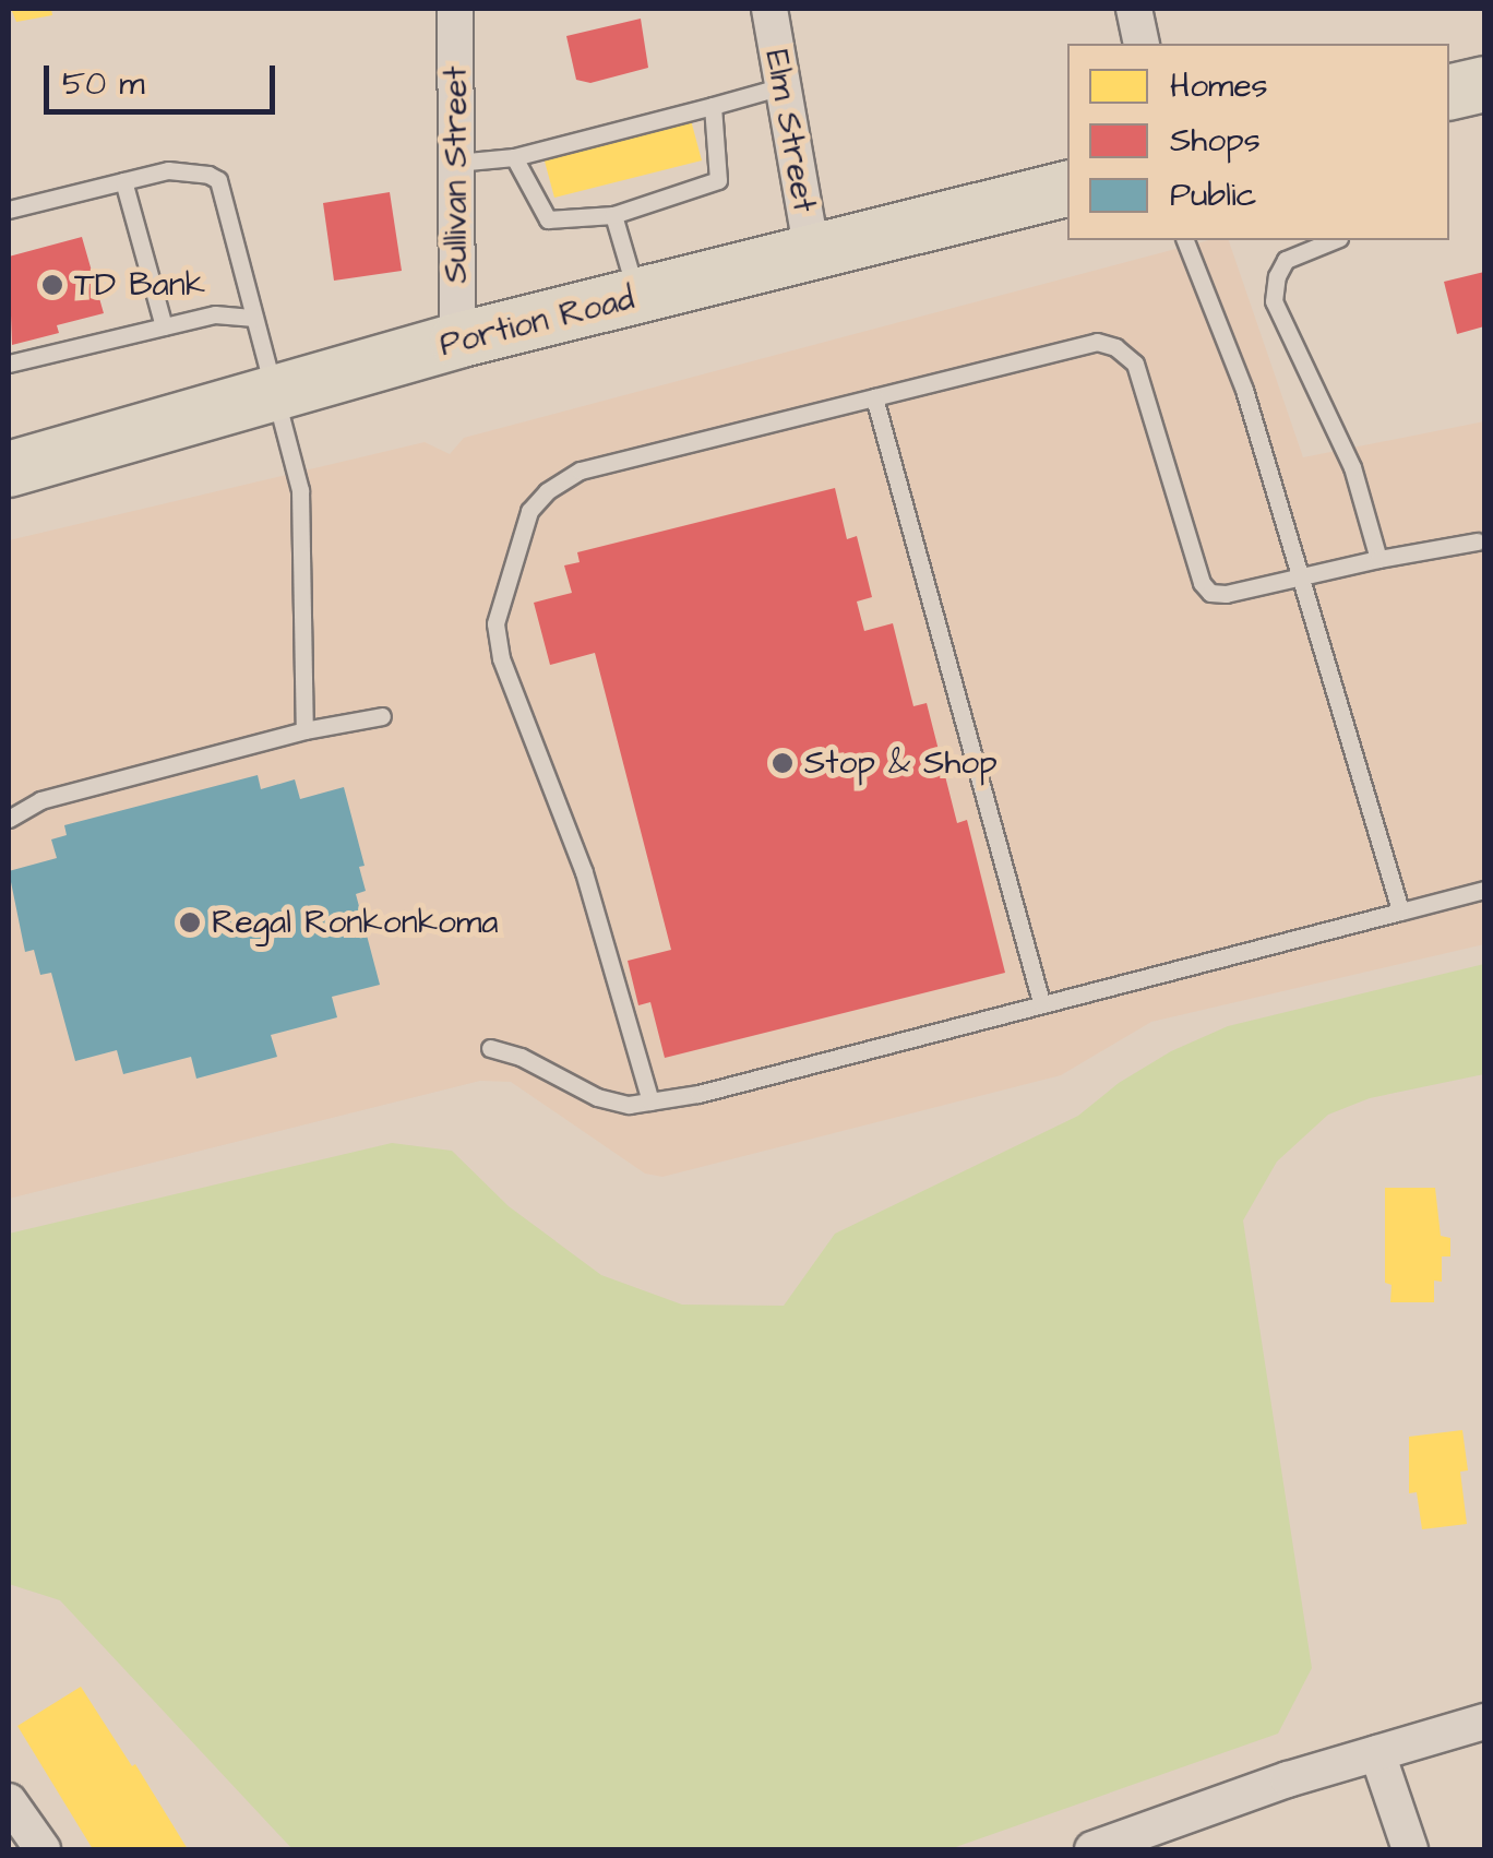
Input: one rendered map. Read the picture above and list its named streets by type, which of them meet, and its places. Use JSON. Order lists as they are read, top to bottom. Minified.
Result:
{"streets":{"main road":["Portion Road"],"street":["Elm Street","Sullivan Street"]},"crossings":[["Elm Street","Portion Road"],["Sullivan Street","Portion Road"]],"places":["TD Bank","Stop & Shop","Regal Ronkonkoma"],"legend":["Homes","Shops","Public"],"scale_bar":"50 m"}
